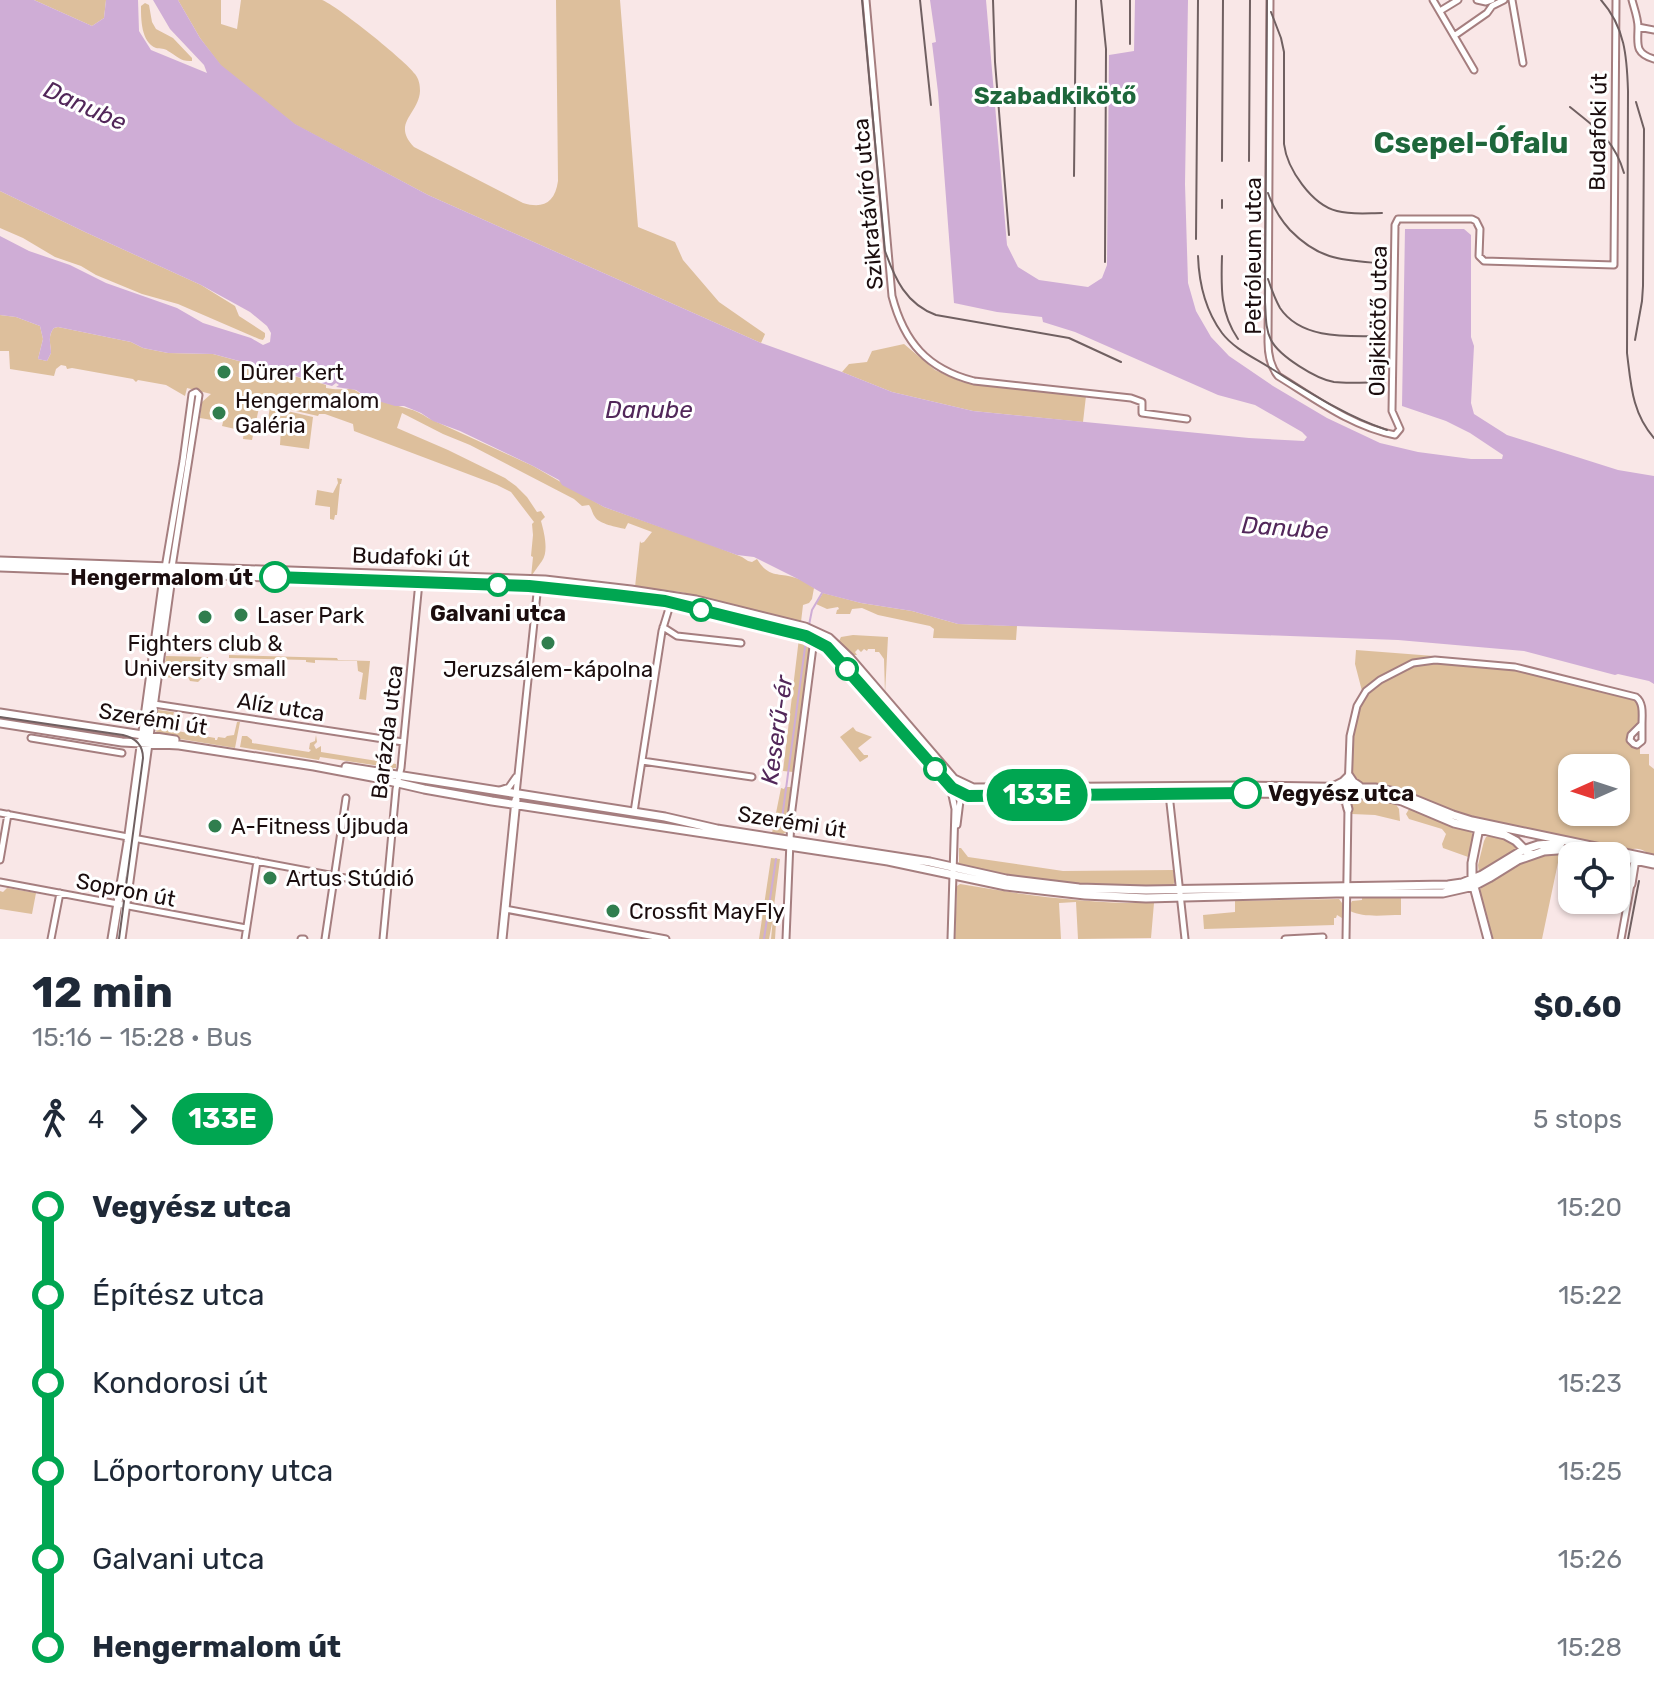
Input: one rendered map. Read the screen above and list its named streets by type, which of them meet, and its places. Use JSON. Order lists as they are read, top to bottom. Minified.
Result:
{"streets":{"main road":["Budafoki út","Szerémi út"],"street":["Szikratávíró utca","Petróleum utca","Olajkikötő utca","Alíz utca","Barázda utca","Sopron út"]},"crossings":[["Budafoki út","Olajkikötő utca"],["Budafoki út","Barázda utca"],["Petróleum utca","Olajkikötő utca"],["Alíz utca","Barázda utca"],["Szerémi út","Barázda utca"]],"districts":["Szabadkikötő","Csepel-Ófalu"],"water":["Danube","Keserű-ér"],"places":["Dürer Kert","Hengermalom Galéria","Hengermalom út","Galvani utca","Laser Park","Fighters club & University small","Jeruzsálem-kápolna","Vegyész utca","A-Fitness Újbuda","Artus Stúdió","Crossfit MayFly"],"lines":["bus line 133E"],"north":"left","page":{"on_map":"133E","heading":["12 min","15:16 – 15:28 · Bus","$0.60"],"legs":["4","133E","5 stops"],"list":[{"name":"Vegyész utca","value":"15:20"},{"name":"Építész utca","value":"15:22"},{"name":"Kondorosi út","value":"15:23"},{"name":"Lőportorony utca","value":"15:25"},{"name":"Galvani utca","value":"15:26"},{"name":"Hengermalom út","value":"15:28"}]}}
